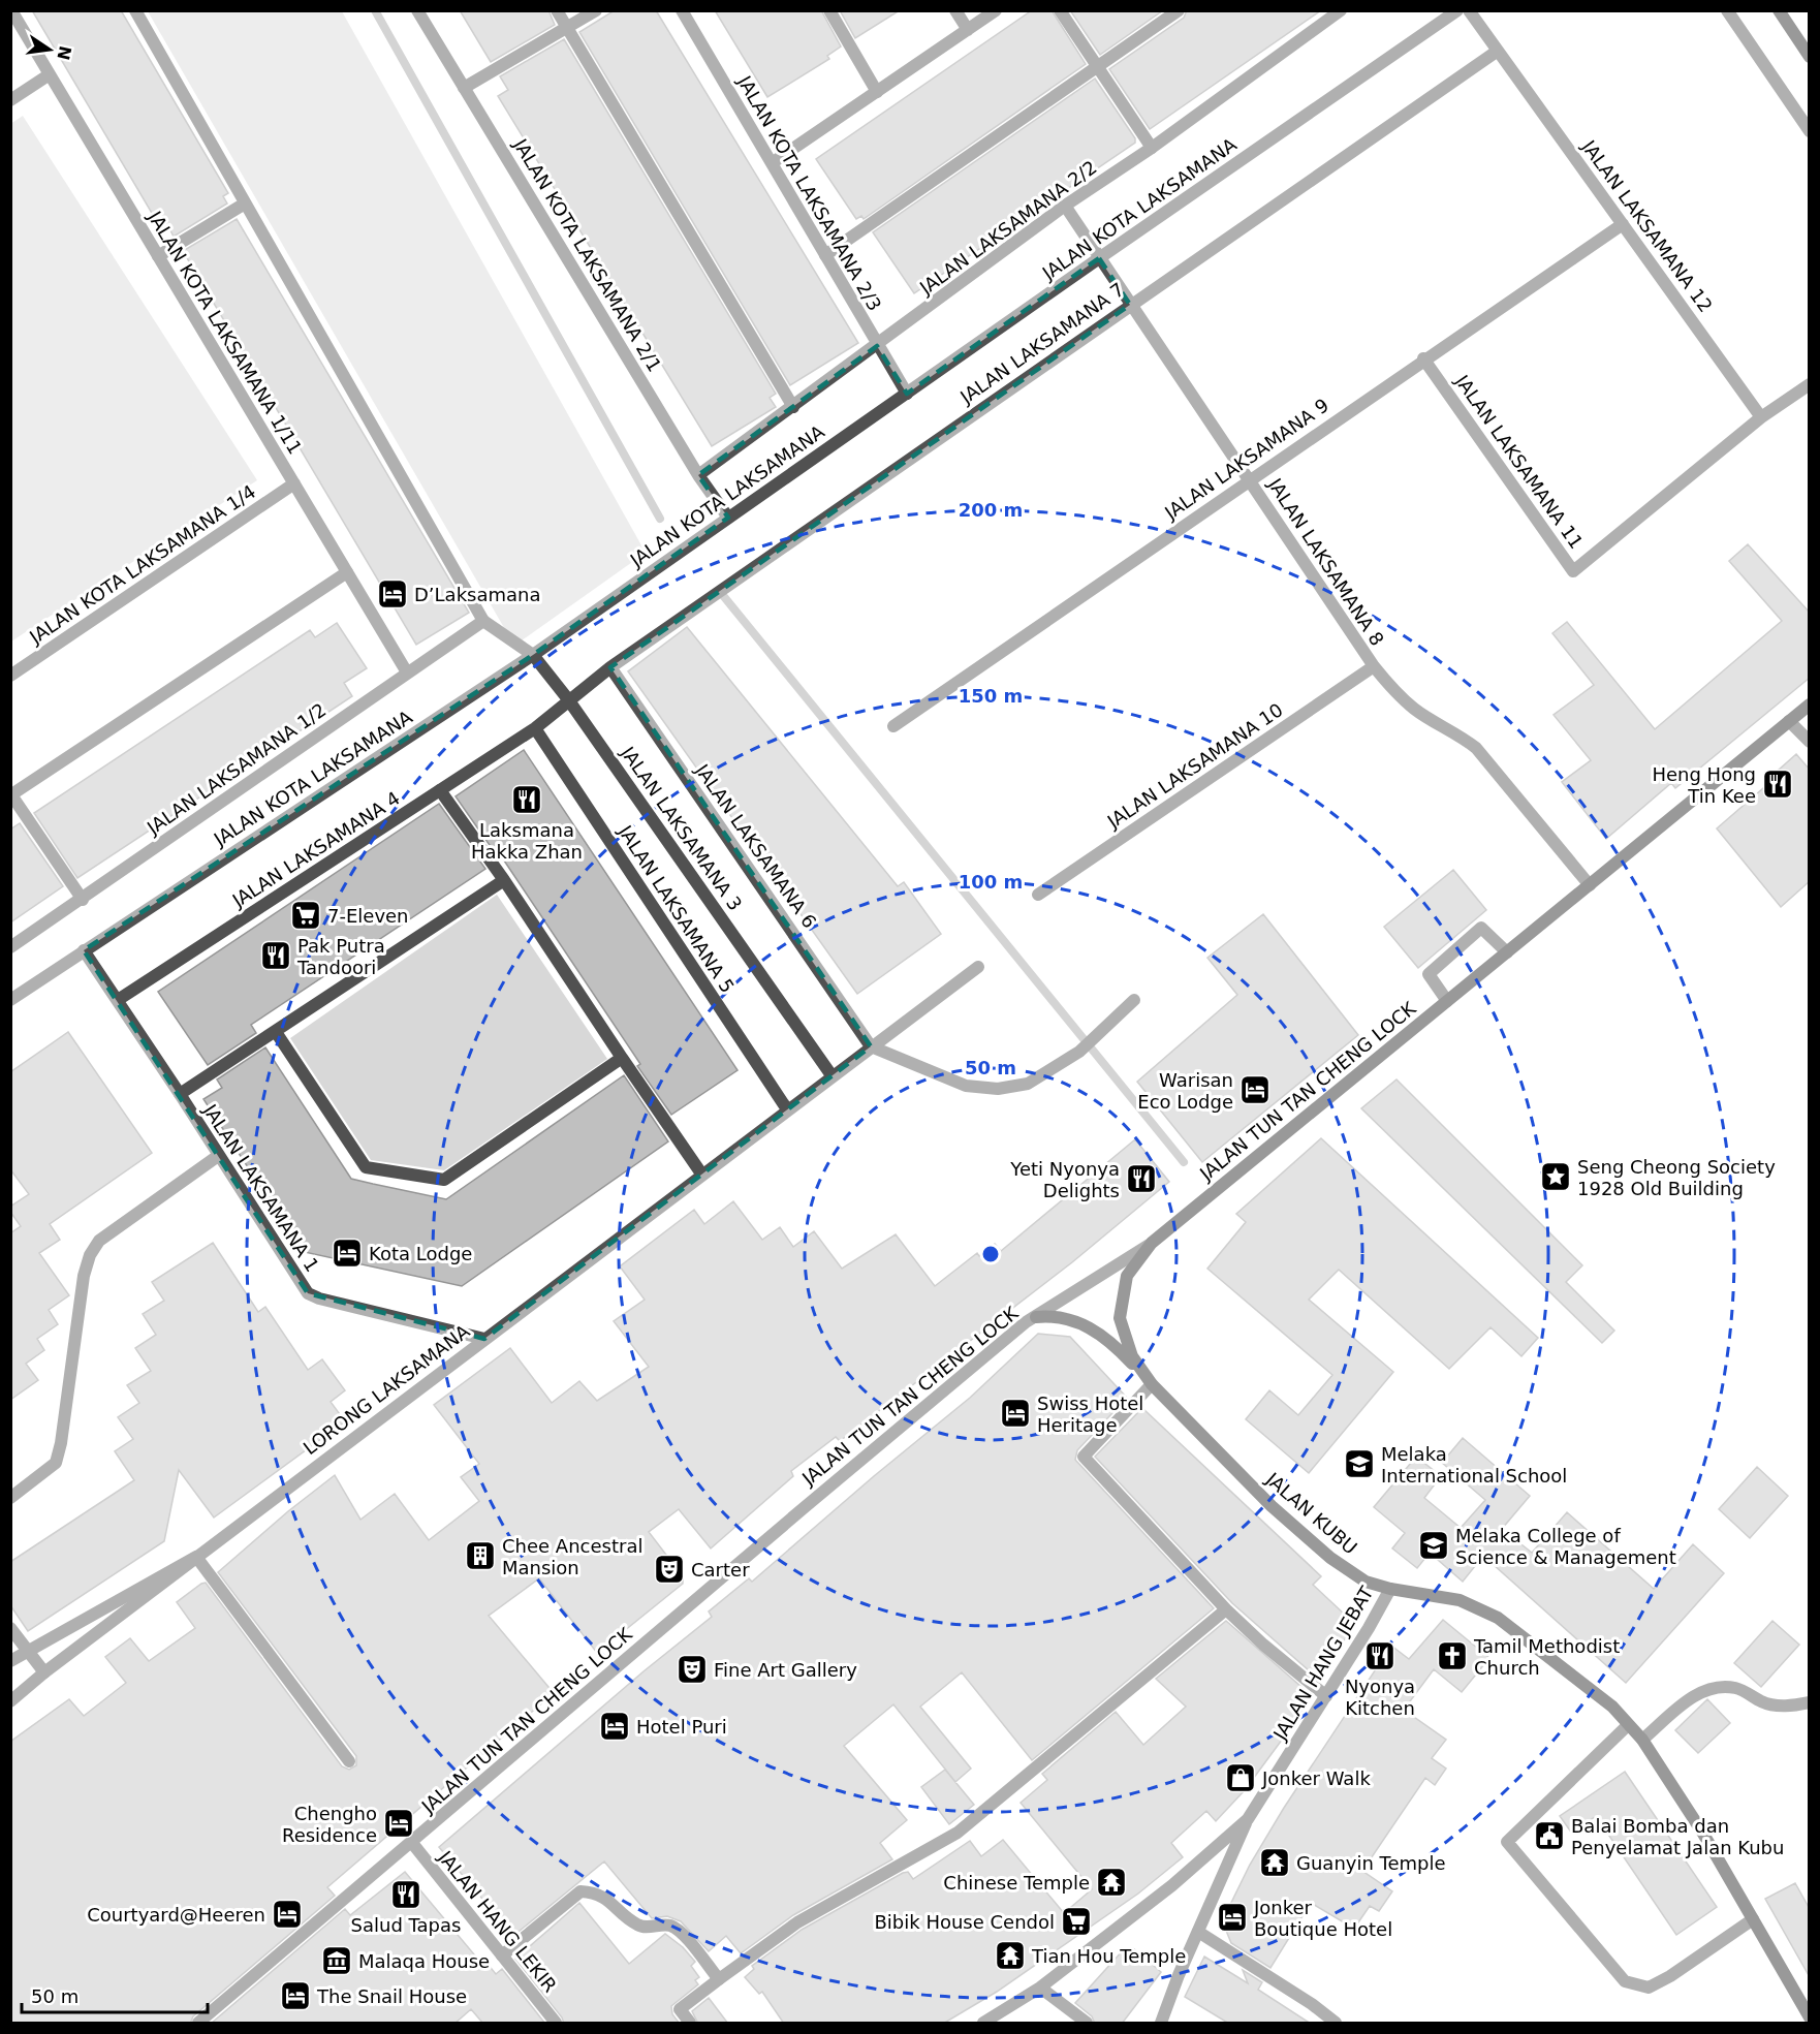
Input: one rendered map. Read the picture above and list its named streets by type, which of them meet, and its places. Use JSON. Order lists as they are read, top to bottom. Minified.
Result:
{"streets":{"main road":["JALAN TUN TAN CHENG LOCK","JALAN KUBU"],"street":["JALAN KOTA LAKSAMANA 2/3","JALAN KOTA LAKSAMANA","JALAN LAKSAMANA 12","JALAN LAKSAMANA 2/2","JALAN KOTA LAKSAMANA 2/1","JALAN KOTA LAKSAMANA 1/11","JALAN LAKSAMANA 7","JALAN LAKSAMANA 9","JALAN LAKSAMANA 11","JALAN LAKSAMANA 8","JALAN KOTA LAKSAMANA 1/4","JALAN LAKSAMANA 10","JALAN LAKSAMANA 1/2","JALAN LAKSAMANA 3","JALAN LAKSAMANA 6","JALAN LAKSAMANA 4","JALAN LAKSAMANA 5","JALAN LAKSAMANA 1","LORONG LAKSAMANA","JALAN HANG JEBAT","JALAN HANG LEKIR"]},"crossings":[["JALAN KOTA LAKSAMANA 2/3","JALAN KOTA LAKSAMANA"],["JALAN KOTA LAKSAMANA 2/3","JALAN LAKSAMANA 2/2"],["JALAN KOTA LAKSAMANA","JALAN KOTA LAKSAMANA 2/1"],["JALAN KOTA LAKSAMANA","JALAN LAKSAMANA 8"],["JALAN KOTA LAKSAMANA","JALAN LAKSAMANA 3"],["JALAN KOTA LAKSAMANA","JALAN LAKSAMANA 1"],["JALAN LAKSAMANA 12","JALAN LAKSAMANA 7"],["JALAN LAKSAMANA 12","JALAN LAKSAMANA 9"],["JALAN LAKSAMANA 12","JALAN LAKSAMANA 11"],["JALAN LAKSAMANA 2/2","JALAN KOTA LAKSAMANA 2/1"],["JALAN LAKSAMANA 2/2","JALAN LAKSAMANA 8"],["JALAN KOTA LAKSAMANA 1/11","JALAN KOTA LAKSAMANA 1/4"],["JALAN KOTA LAKSAMANA 1/11","JALAN LAKSAMANA 1/2"],["JALAN LAKSAMANA 7","JALAN LAKSAMANA 8"],["JALAN LAKSAMANA 7","JALAN LAKSAMANA 3"],["JALAN LAKSAMANA 7","JALAN LAKSAMANA 6"],["JALAN LAKSAMANA 7","JALAN LAKSAMANA 4"],["JALAN LAKSAMANA 9","JALAN LAKSAMANA 11"],["JALAN LAKSAMANA 9","JALAN LAKSAMANA 8"],["JALAN LAKSAMANA 8","JALAN LAKSAMANA 10"],["JALAN LAKSAMANA 8","JALAN TUN TAN CHENG LOCK"],["JALAN LAKSAMANA 1/2","JALAN LAKSAMANA 3"],["JALAN LAKSAMANA 3","JALAN LAKSAMANA 4"],["JALAN LAKSAMANA 3","LORONG LAKSAMANA"],["JALAN LAKSAMANA 6","LORONG LAKSAMANA"],["JALAN LAKSAMANA 4","JALAN LAKSAMANA 5"],["JALAN LAKSAMANA 4","JALAN LAKSAMANA 1"],["JALAN LAKSAMANA 5","LORONG LAKSAMANA"],["JALAN TUN TAN CHENG LOCK","JALAN KUBU"],["JALAN TUN TAN CHENG LOCK","JALAN HANG LEKIR"],["JALAN LAKSAMANA 1","LORONG LAKSAMANA"],["JALAN KUBU","JALAN HANG JEBAT"]],"places":{"hotel":["D’Laksamana","Warisan Eco Lodge","Kota Lodge","Swiss Hotel Heritage","Hotel Puri","Chengho Residence","Courtyard@Heeren","Jonker Boutique Hotel","The Snail House"],"restaurant":["Heng Hong Tin Kee","Laksmana Hakka Zhan","Pak Putra Tandoori","Yeti Nyonya Delights","Nyonya Kitchen","Salud Tapas"],"supermarket":["7-Eleven","Bibik House Cendol"],"place":["Seng Cheong Society 1928 Old Building"],"school or university":["Melaka International School","Melaka College of Science & Management"],"building":["Chee Ancestral Mansion"],"theatre":["Carter","Fine Art Gallery"],"church":["Tamil Methodist Church"],"shop":["Jonker Walk"],"public building":["Balai Bomba dan Penyelamat Jalan Kubu"],"temple":["Guanyin Temple","Chinese Temple","Tian Hou Temple"],"museum":["Malaqa House"]},"scale_bar":"50 m","north":"right","rings":["200 m","150 m","100 m","50 m"]}
